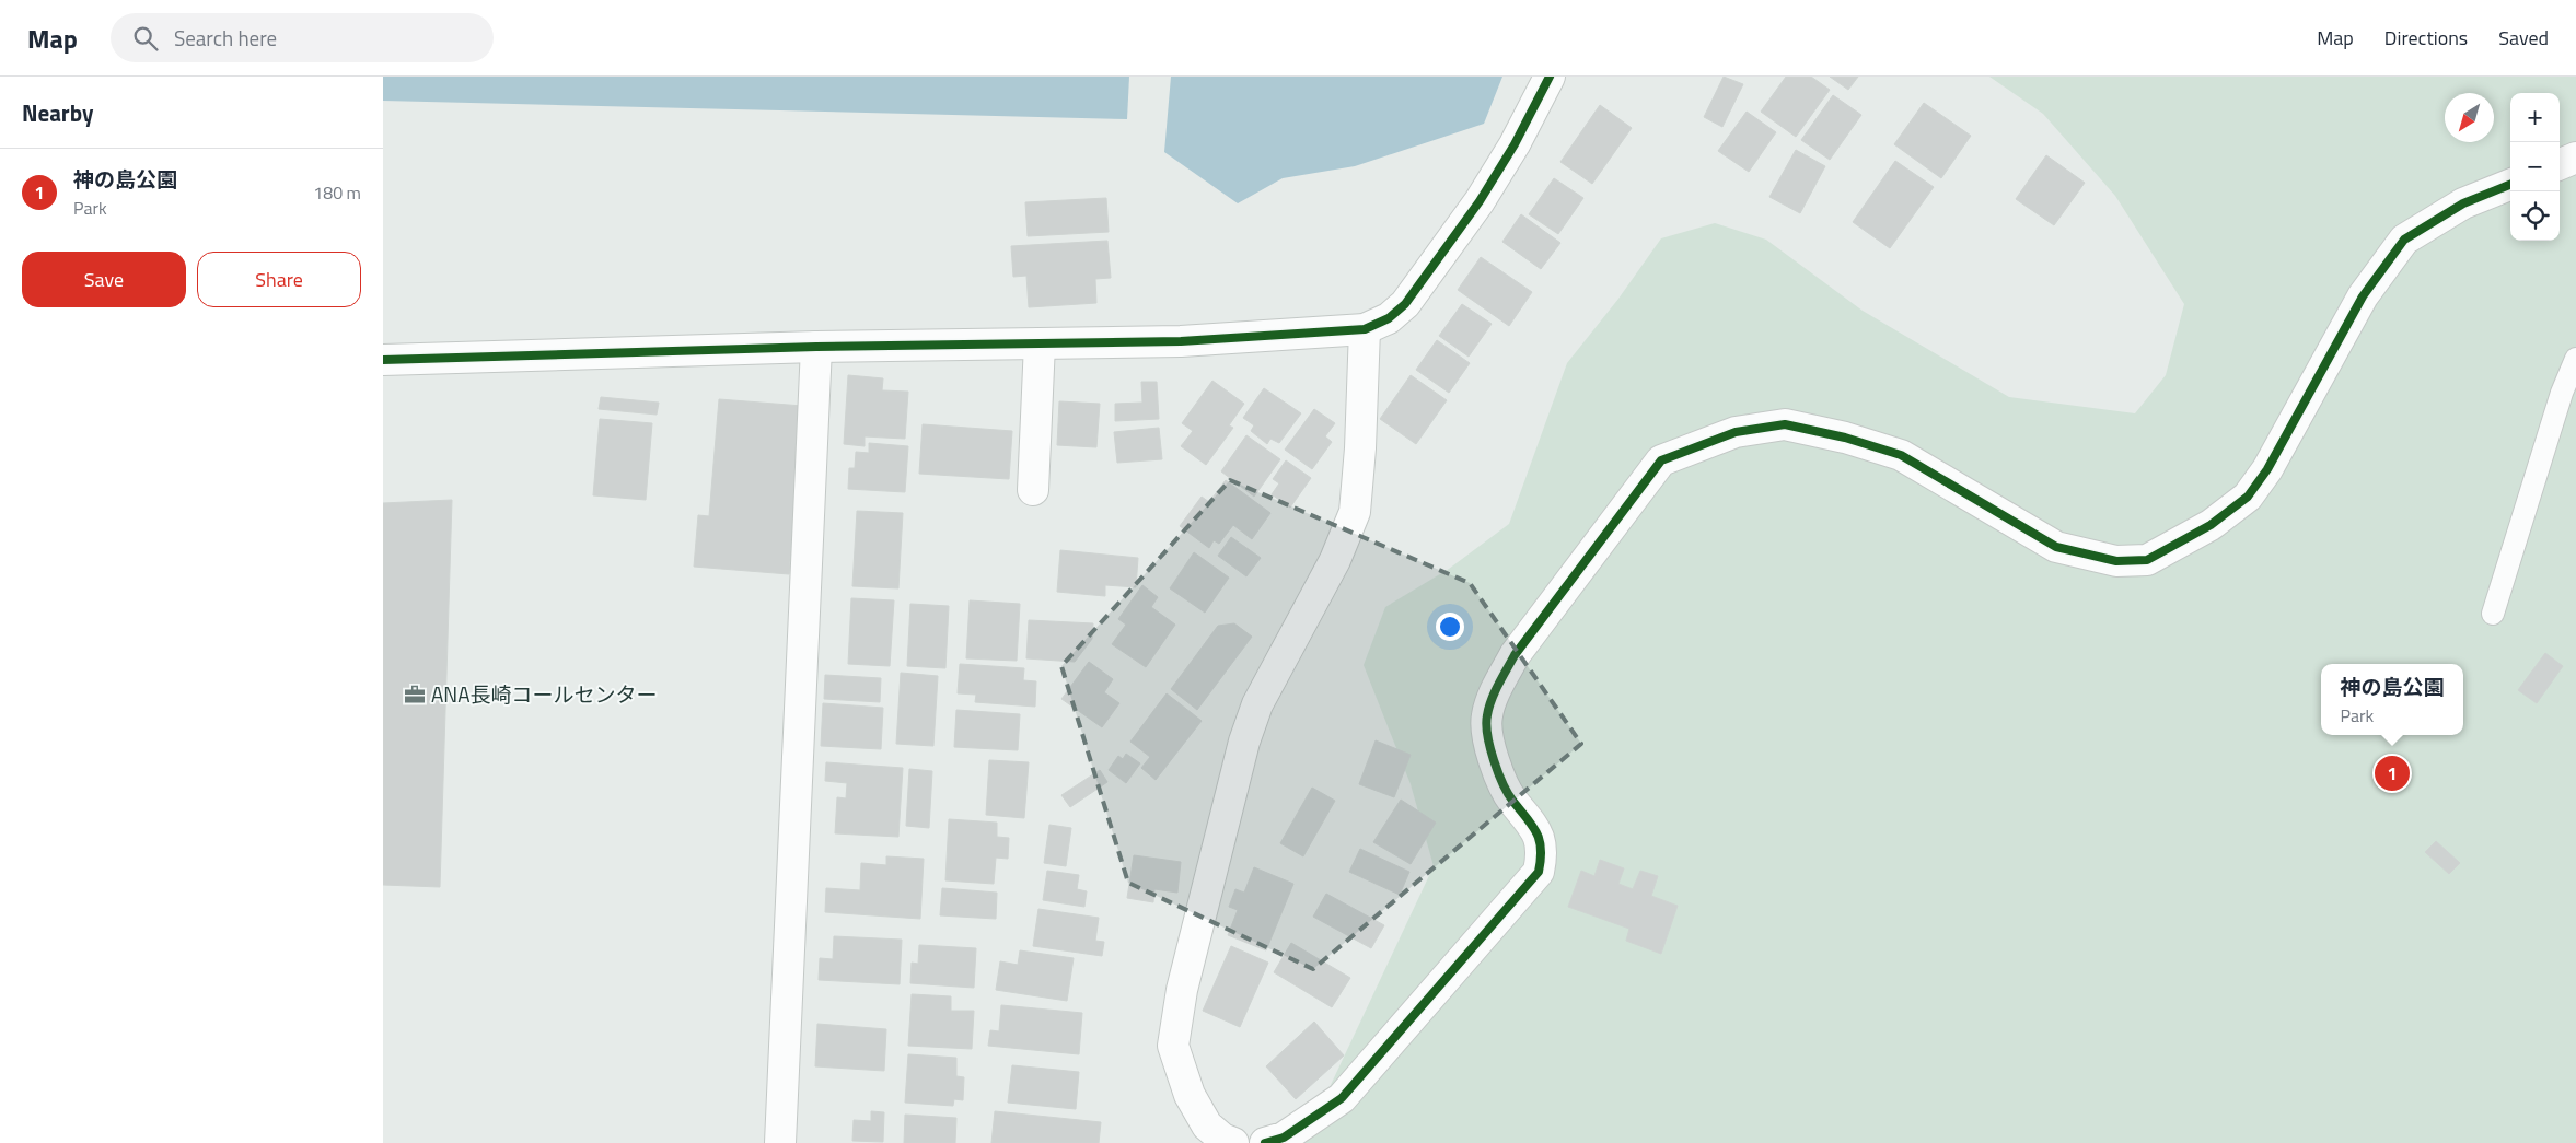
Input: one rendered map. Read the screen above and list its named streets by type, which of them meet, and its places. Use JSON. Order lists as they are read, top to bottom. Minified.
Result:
{"places":{"office":["ANA長崎コールセンター"]},"north":"bottom left","page":{"header":"Map","search":"Search here","nav":["Map","Directions","Saved"],"heading":"Nearby","map_buttons":["+","−"],"list":[{"mark":"1","name":"神の島公園","note":"Park","value":"180 m"}],"buttons":["Save","Share"],"popup":["神の島公園","Park"],"pins":"1"}}
